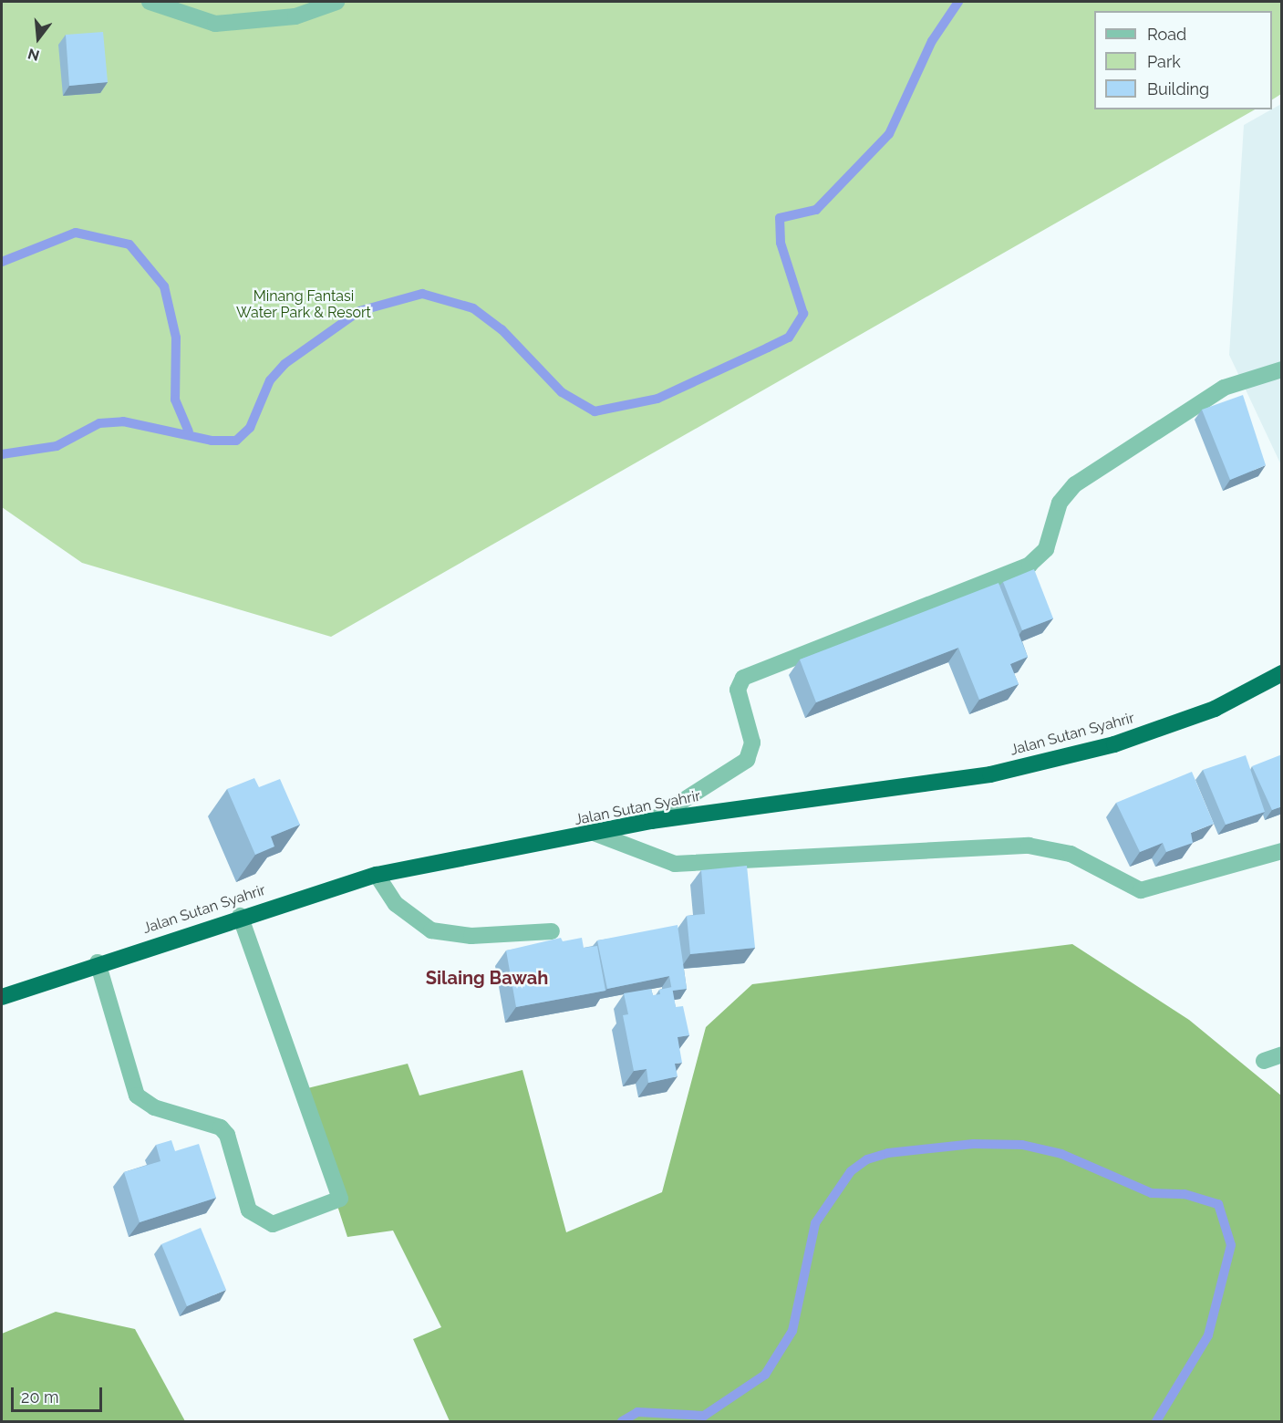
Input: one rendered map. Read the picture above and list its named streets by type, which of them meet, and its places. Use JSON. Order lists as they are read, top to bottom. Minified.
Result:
{"streets":{"highway":["Jalan Sutan Syahrir"]},"districts":["Silaing Bawah"],"parks":["Minang Fantasi Water Park & Resort"],"legend":["Road","Park","Building"],"scale_bar":"20 m","north":"bottom"}
